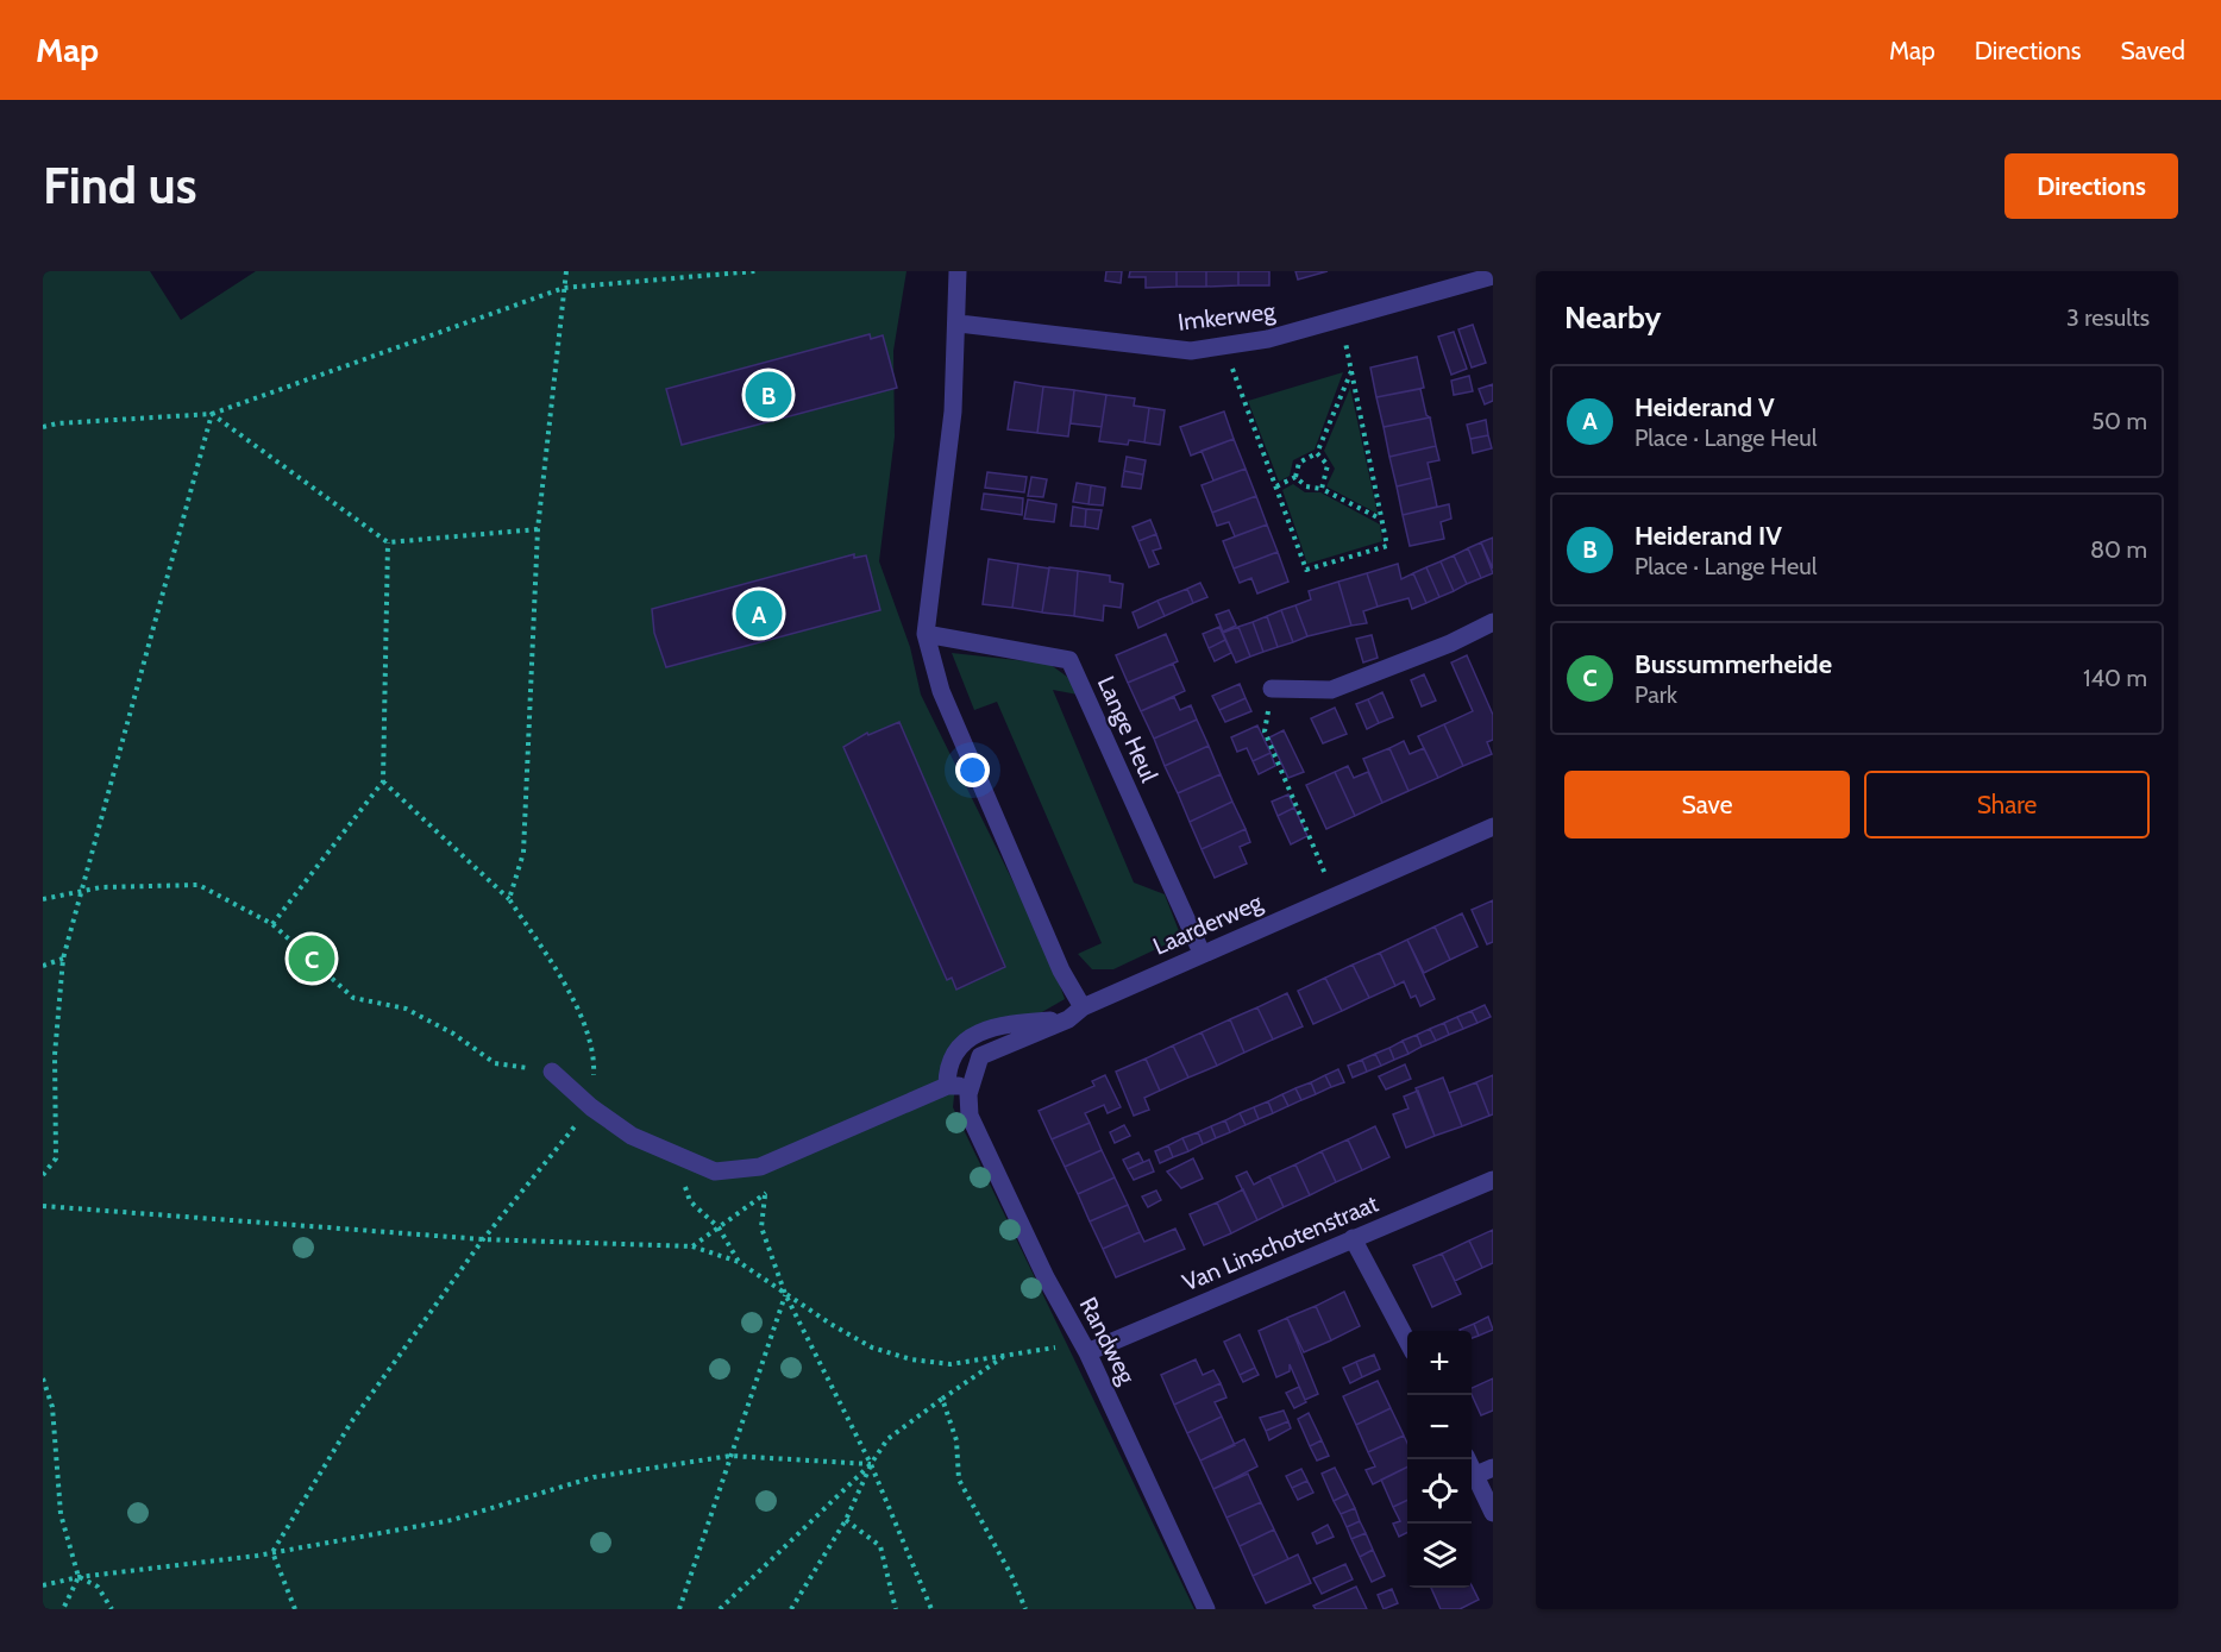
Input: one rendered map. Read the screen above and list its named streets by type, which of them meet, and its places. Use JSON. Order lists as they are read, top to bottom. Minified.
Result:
{"streets":{"street":["Imkerweg","Lange Heul","Laarderweg","Van Linschotenstraat","Randweg"]},"crossings":[["Lange Heul","Laarderweg"],["Laarderweg","Randweg"],["Van Linschotenstraat","Randweg"]],"page":{"header":"Map","nav":["Map","Directions","Saved"],"buttons":["Directions",["Save","Share"]],"title":"Find us","heading":["Nearby","3 results"],"list":[{"mark":"A","name":"Heiderand V","note":"Place · Lange Heul","value":"50 m"},{"mark":"B","name":"Heiderand IV","note":"Place · Lange Heul","value":"80 m"},{"mark":"C","name":"Bussummerheide","note":"Park","value":"140 m"}],"pins":["B","A","C"],"map_buttons":["+","−"]}}
